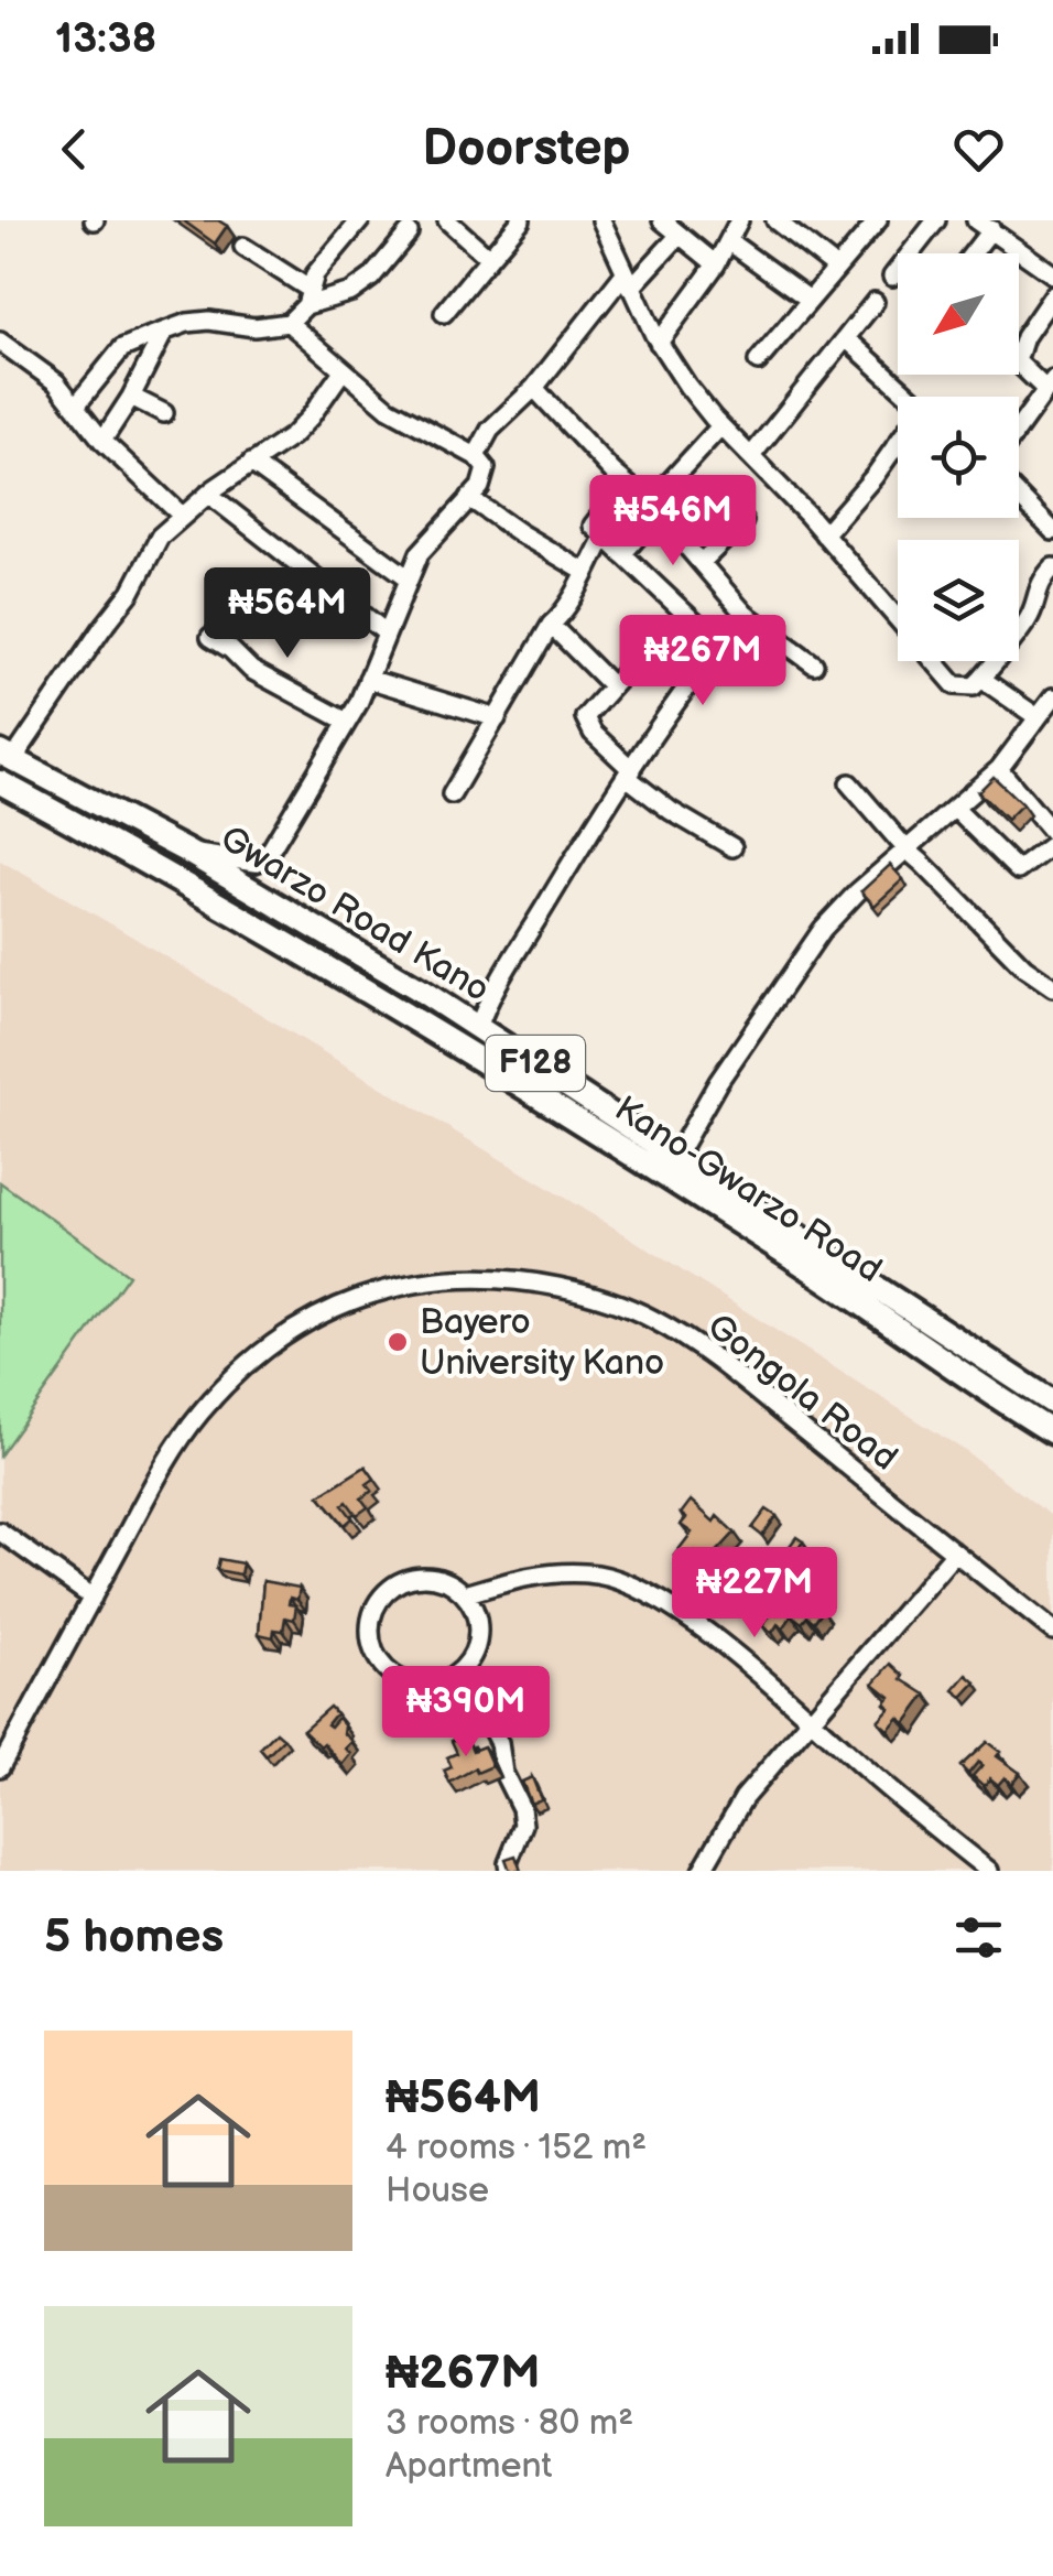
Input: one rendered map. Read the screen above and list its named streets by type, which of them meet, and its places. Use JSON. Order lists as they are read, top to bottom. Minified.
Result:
{"streets":{"main road":["Gwarzo Road Kano","F128","Kano-Gwarzo Road"],"street":["Gongola Road"]},"places":["Bayero University Kano"],"north":"bottom left","page":{"status":"13:38","header":"Doorstep","price":["₦546M","₦564M","₦267M","₦227M","₦390M"],"heading":"5 homes","list":[{"name":"₦564M","note":"4 rooms · 152 m² · House"},{"name":"₦267M","note":"3 rooms · 80 m² · Apartment"}]}}
